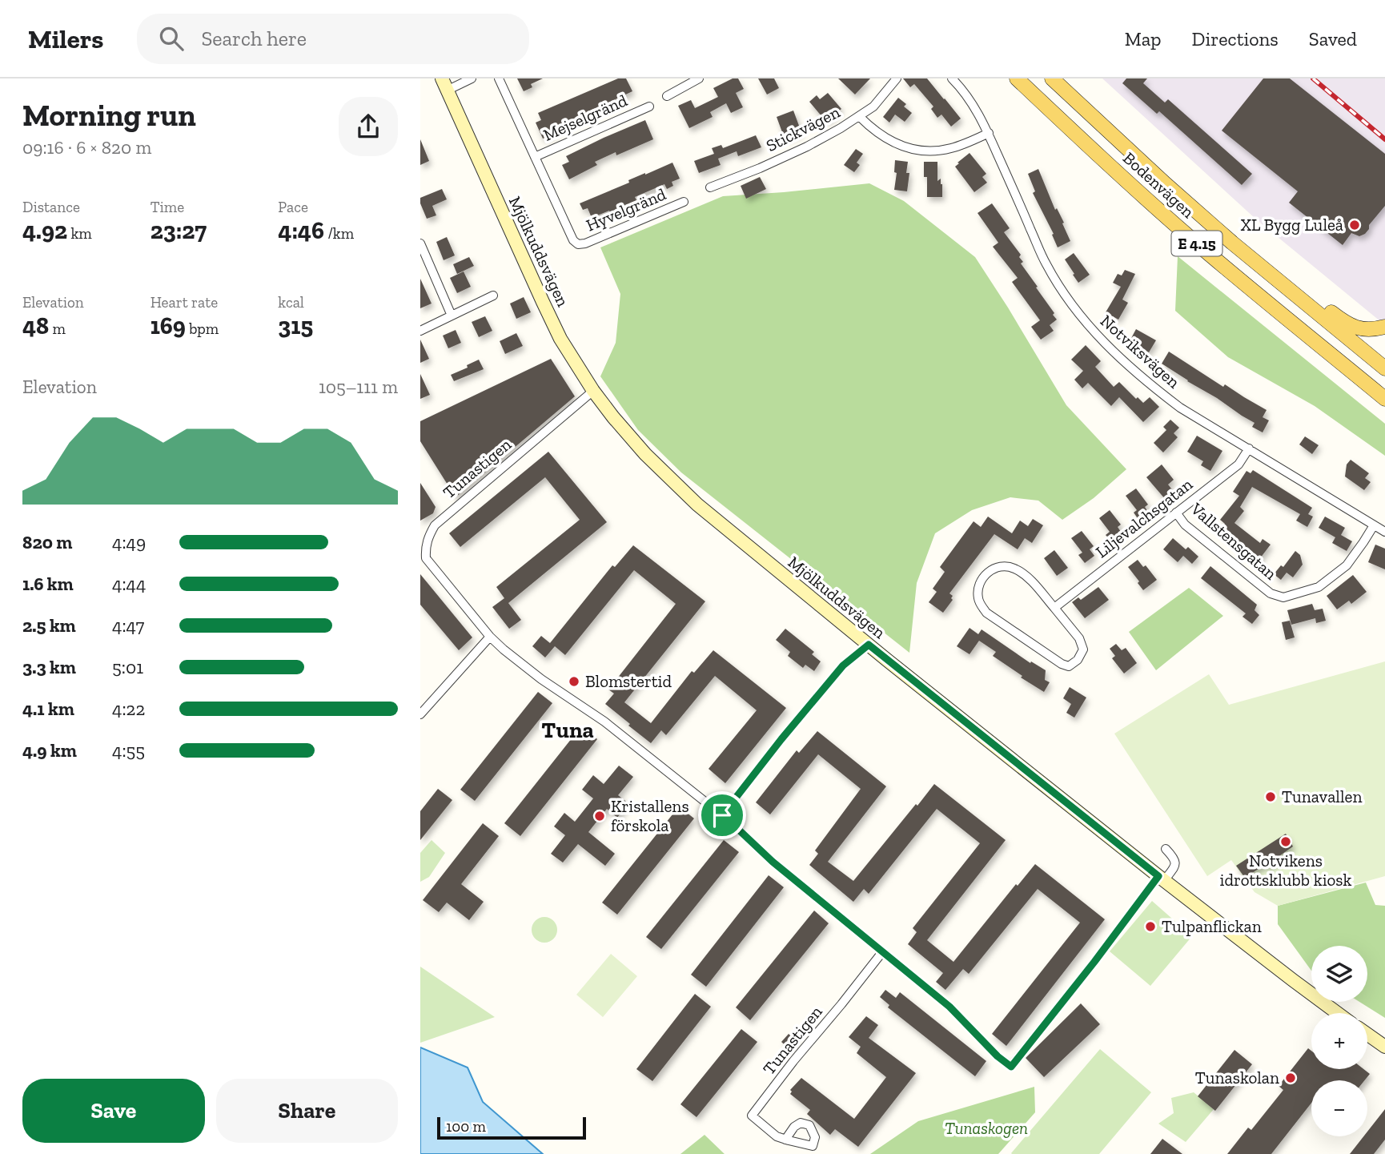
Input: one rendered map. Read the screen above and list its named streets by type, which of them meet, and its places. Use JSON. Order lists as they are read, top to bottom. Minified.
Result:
{"streets":{"main road":["Bodenvägen","E 4.15"],"street":["Mejselgränd","Stickvägen","Hyvelgränd","Mjölkuddsvägen","Notviksvägen","Tunastigen","Liljevalchsgatan","Vallstensgatan"]},"crossings":[["Mejselgränd","Hyvelgränd"],["Mjölkuddsvägen","Tunastigen"],["Notviksvägen","Liljevalchsgatan"],["Notviksvägen","Vallstensgatan"],["Liljevalchsgatan","Vallstensgatan"]],"districts":["Tuna"],"parks":["Tunaskogen"],"places":["XL Bygg Luleå","Blomstertid","Tunavallen","Kristallens förskola","Notvikens idrottsklubb kiosk","Tulpanflickan","Tunaskolan"],"scale_bar":"100 m","page":{"header":"Milers","search":"Search here","nav":["Map","Directions","Saved"],"heading":["Morning run","09:16 · 6 × 820 m"],"stats":[["Distance","4.92 km"],["Time","23:27"],["Pace","4:46 /km"],["Elevation","48 m"],["Heart rate","169 bpm"],["kcal","315"]],"chart":["Elevation","105–111 m"],"list":[{"name":"820 m","note":"4:49"},{"name":"1.6 km","note":"4:44"},{"name":"2.5 km","note":"4:47"},{"name":"3.3 km","note":"5:01"},{"name":"4.1 km","note":"4:22"},{"name":"4.9 km","note":"4:55"}],"map_buttons":["+","−"],"buttons":["Save","Share"],"scale":"100 m"}}
